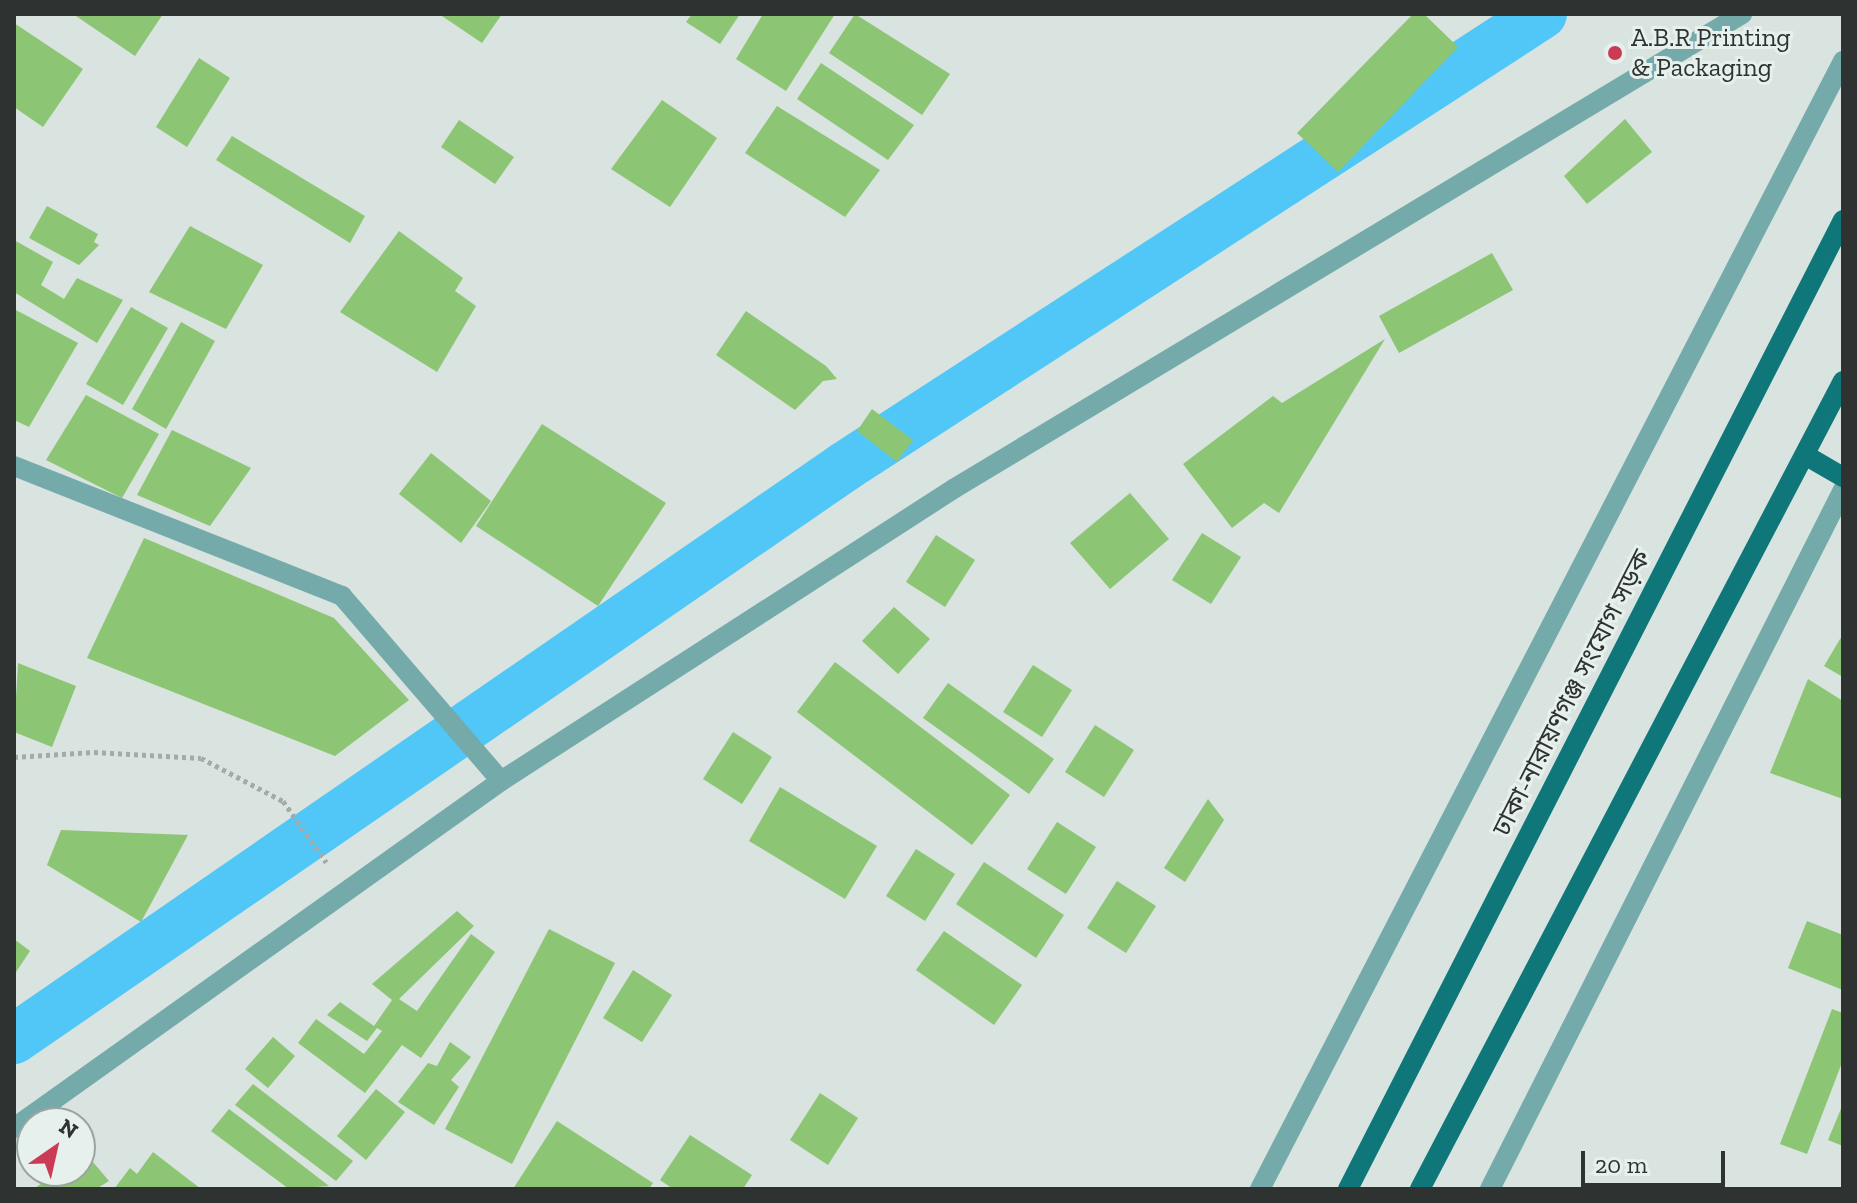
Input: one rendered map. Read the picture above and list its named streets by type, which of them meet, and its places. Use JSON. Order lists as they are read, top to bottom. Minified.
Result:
{"streets":{"main road":["ঢাকা-নারায়ণগঞ্জ সংযোগ সড়ক"]},"places":["A.B.R Printing & Packaging"],"scale_bar":"20 m","north":"top right"}
